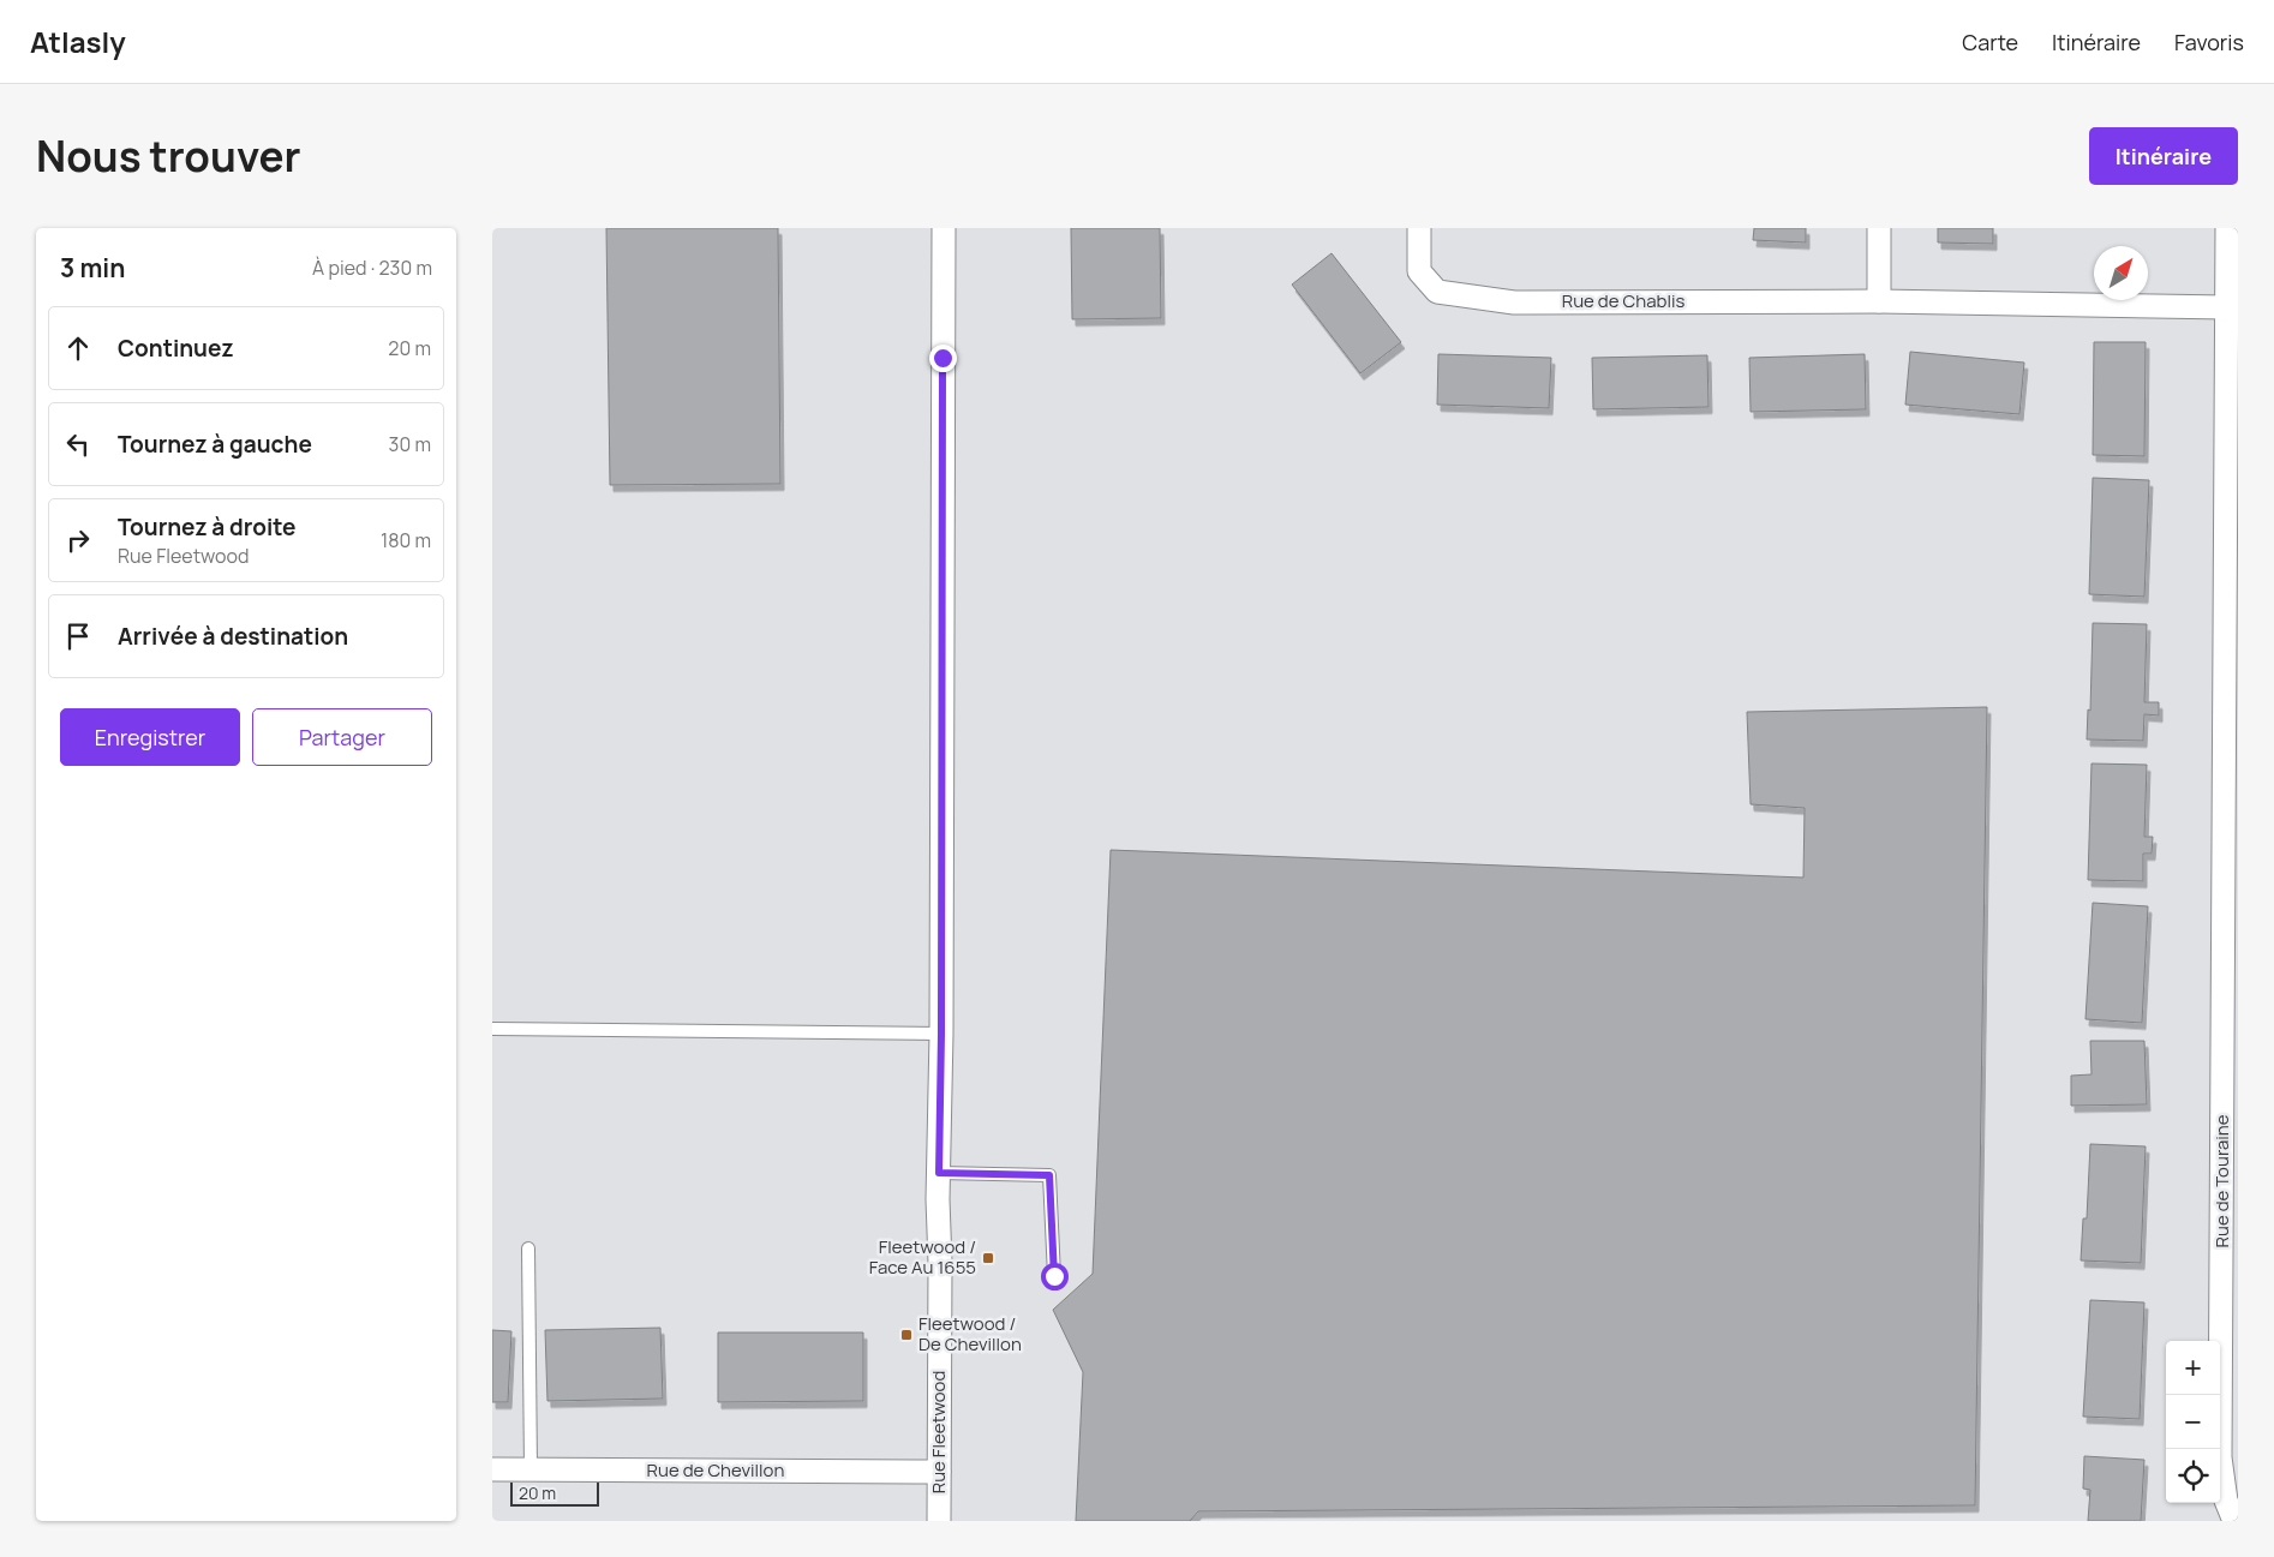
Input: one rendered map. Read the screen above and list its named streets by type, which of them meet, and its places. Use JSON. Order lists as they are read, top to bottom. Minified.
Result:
{"streets":{"street":["Rue de Chablis","Rue de Touraine","Rue Fleetwood","Rue de Chevillon"]},"crossings":[["Rue de Chablis","Rue de Touraine"],["Rue Fleetwood","Rue de Chevillon"]],"places":{"transit":["Fleetwood / Face Au 1655","Fleetwood / De Chevillon"]},"scale_bar":"20 m","north":"top right","page":{"header":"Atlasly","nav":["Carte","Itinéraire","Favoris"],"title":"Nous trouver","buttons":["Itinéraire",["Enregistrer","Partager"]],"heading":["3 min","À pied · 230 m"],"list":[["Continuez","20 m"],["Tournez à gauche","30 m"],["Tournez à droite","Rue Fleetwood","180 m"],"Arrivée à destination"],"map_buttons":["+","−"],"scale":"20 m"}}
